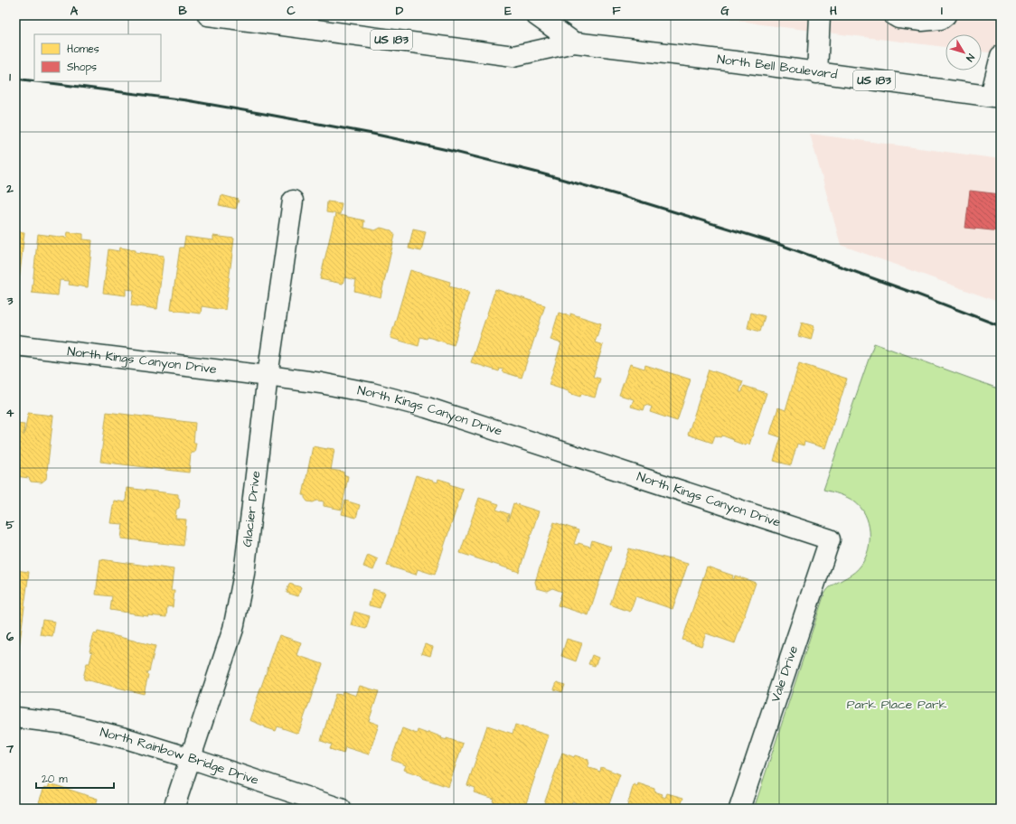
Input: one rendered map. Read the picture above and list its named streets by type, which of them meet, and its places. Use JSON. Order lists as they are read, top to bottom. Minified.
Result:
{"streets":{"street":["US 183","North Bell Boulevard","North Kings Canyon Drive","Glacier Drive","Vale Drive","North Rainbow Bridge Drive"]},"crossings":[["North Kings Canyon Drive","Glacier Drive"],["North Kings Canyon Drive","Vale Drive"],["Glacier Drive","North Rainbow Bridge Drive"]],"parks":["Park Place Park"],"legend":["Homes","Shops"],"scale_bar":"20 m","north":"bottom right","grid":{"columns":["A","B","C","D","E","F","G","H","I"],"rows":["1","2","3","4","5","6","7"]}}
